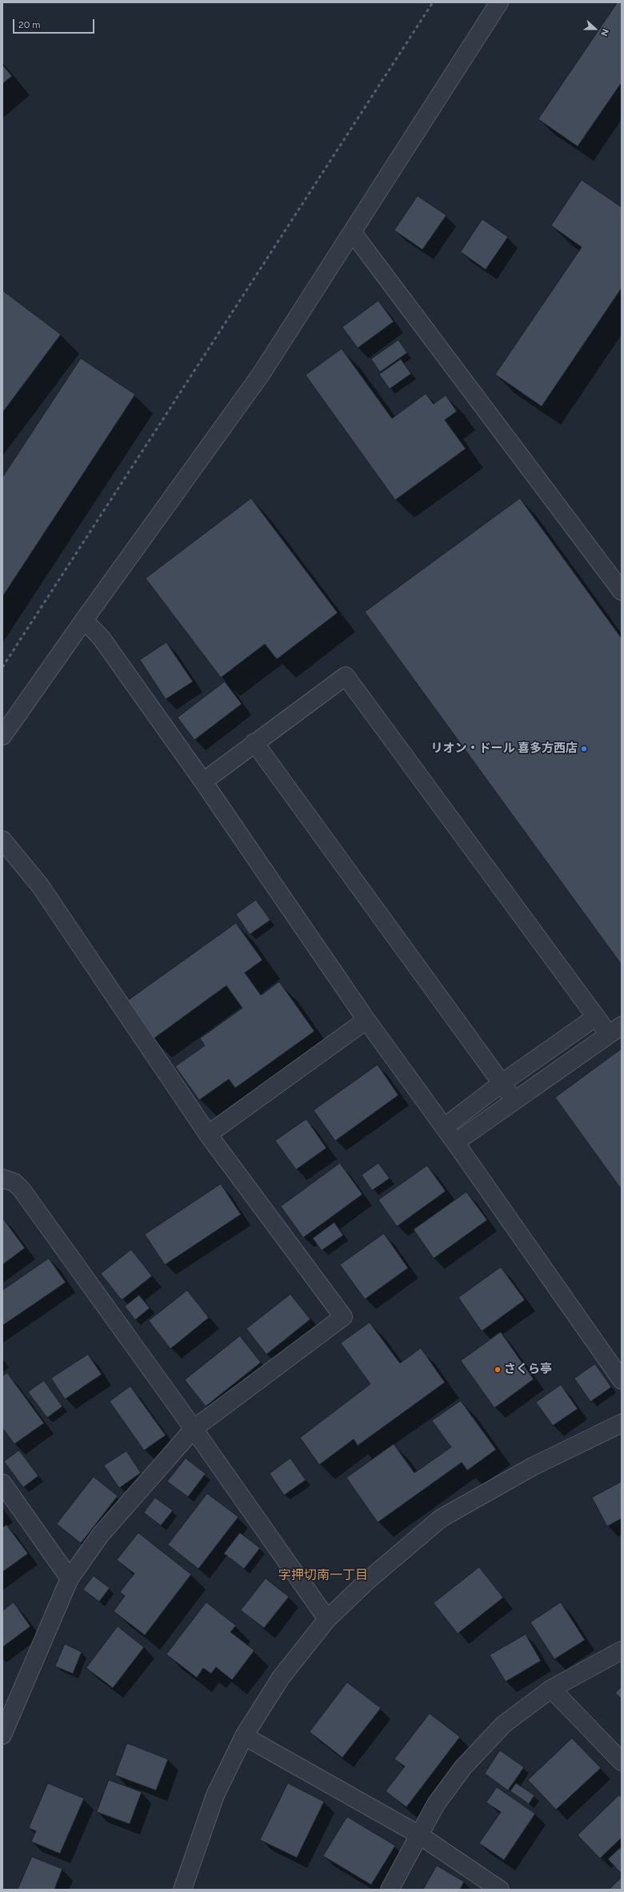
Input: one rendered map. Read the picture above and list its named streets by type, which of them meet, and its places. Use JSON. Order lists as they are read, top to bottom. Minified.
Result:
{"districts":["字押切南一丁目"],"places":["リオン・ドール 喜多方西店","さくら亭"],"scale_bar":"20 m","north":"right"}
